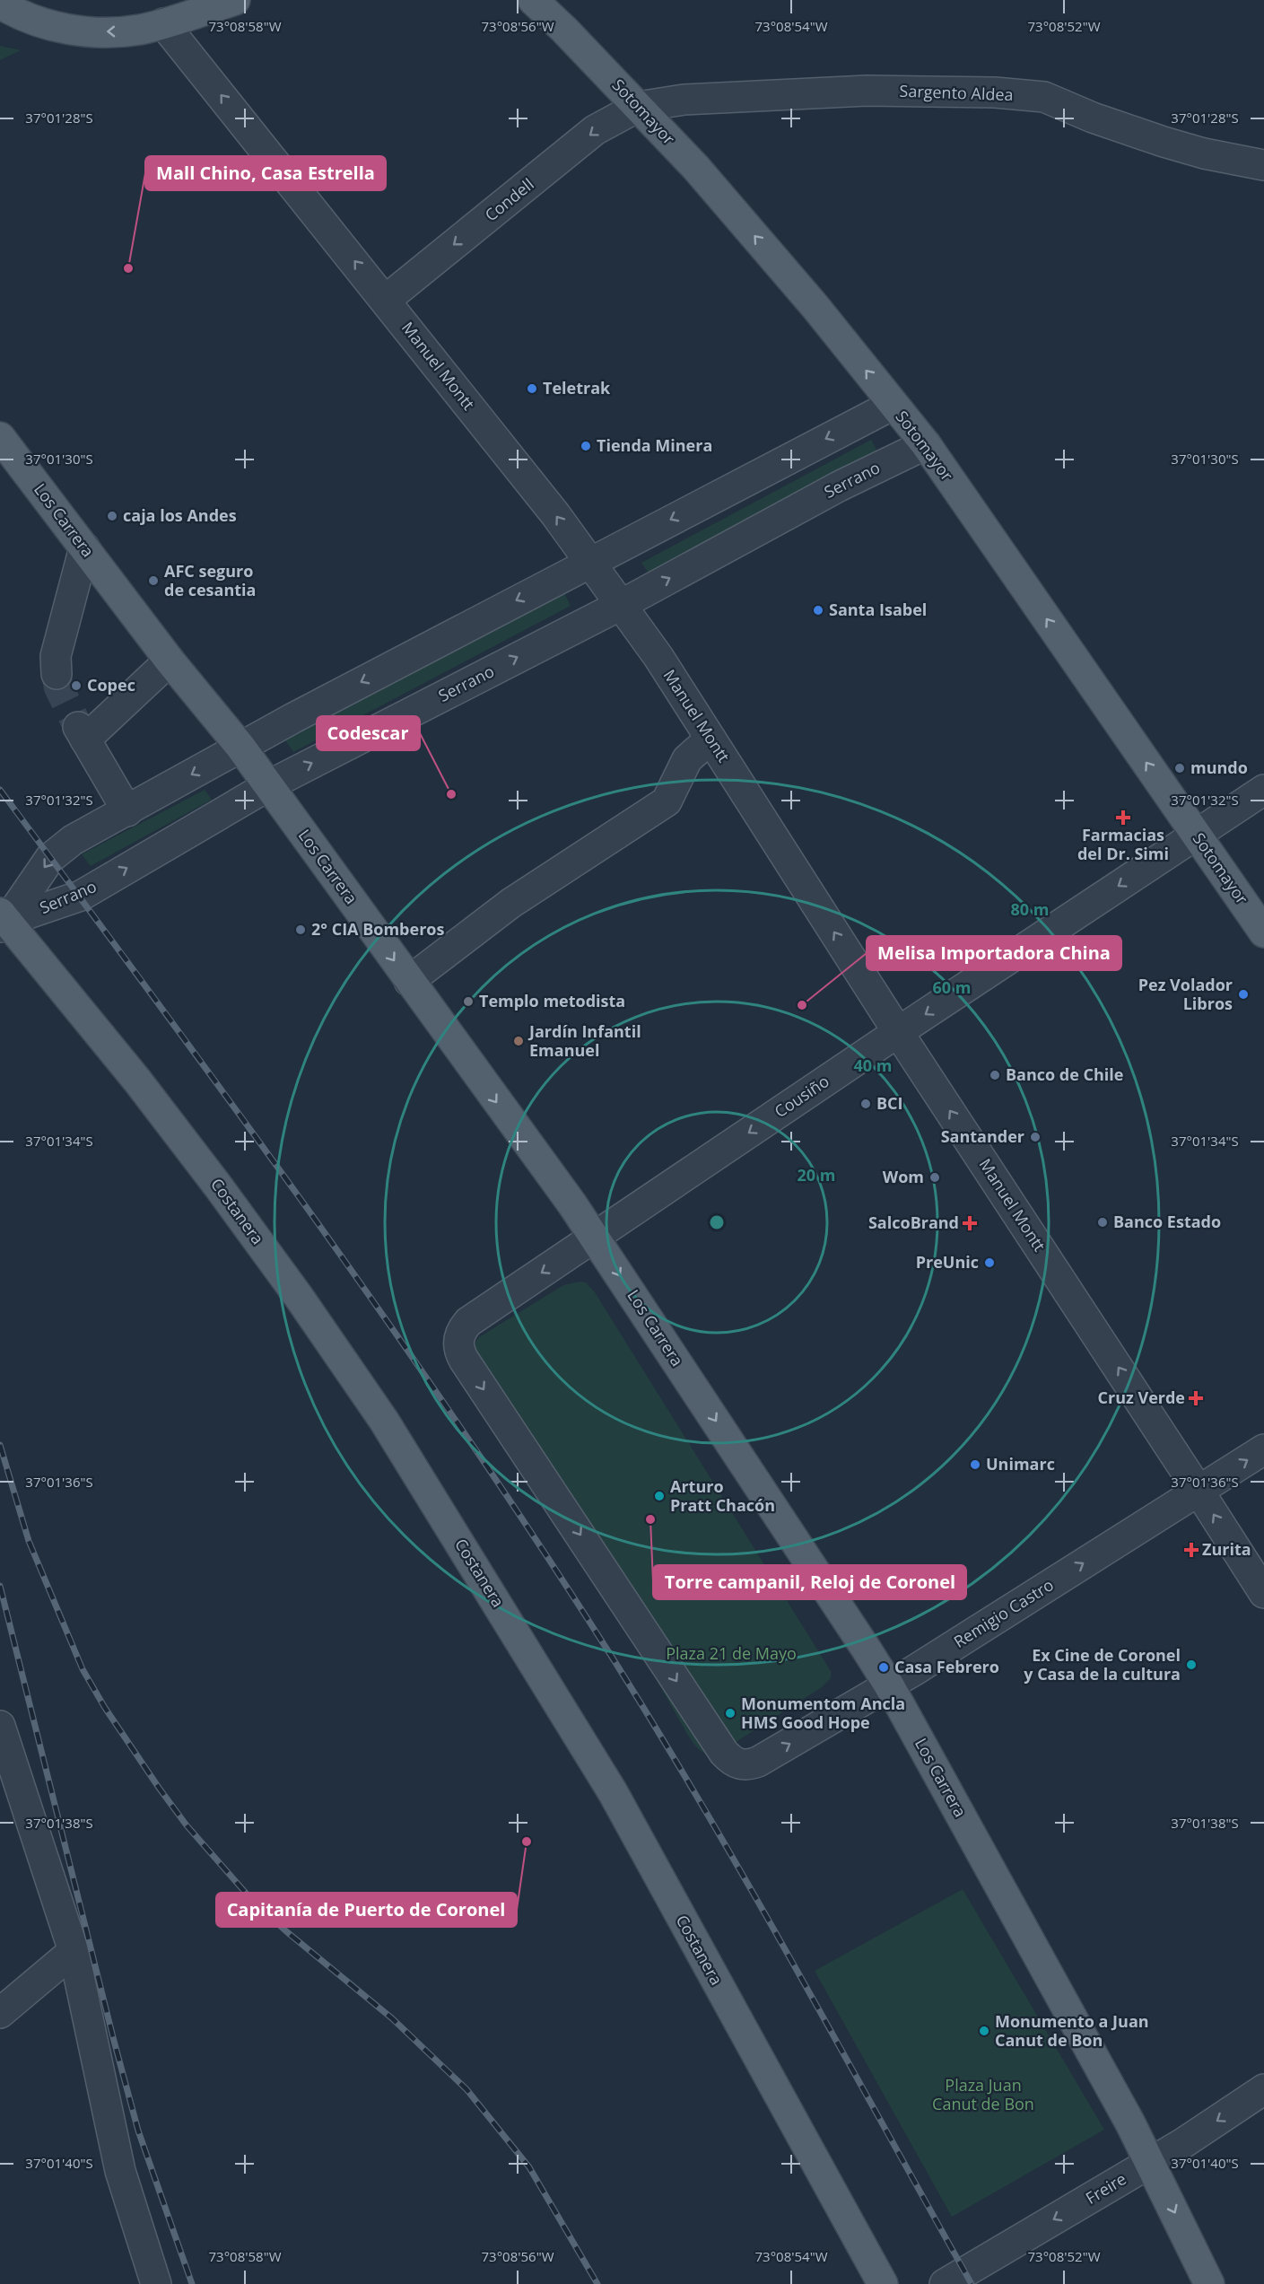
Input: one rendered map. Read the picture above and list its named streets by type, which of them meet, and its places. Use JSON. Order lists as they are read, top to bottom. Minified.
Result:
{"streets":{"main road":["Sotomayor","Los Carrera","Costanera"],"street":["Sargento Aldea","Condell","Manuel Montt","Serrano","Cousiño","Remigio Castro","Freire"]},"crossings":[["Sargento Aldea","Sotomayor"],["Sargento Aldea","Condell"],["Sotomayor","Condell"],["Sotomayor","Serrano"],["Sotomayor","Cousiño"],["Condell","Manuel Montt"],["Manuel Montt","Serrano"],["Manuel Montt","Cousiño"],["Manuel Montt","Remigio Castro"],["Serrano","Los Carrera"],["Serrano","Costanera"],["Los Carrera","Cousiño"],["Los Carrera","Remigio Castro"],["Los Carrera","Freire"],["Cousiño","Remigio Castro"]],"one_way":["Sotomayor","Condell","Manuel Montt","Los Carrera","Remigio Castro","Freire"],"parks":["Plaza 21 de Mayo","Plaza Juan Canut de Bon"],"places":{"other":["Mall Chino, Casa Estrella","Teletrak","Tienda Minera","caja los Andes","AFC seguro de cesantia","Santa Isabel","Copec","mundo","Codescar","2° CIA Bomberos","Pez Volador Libros","Templo metodista","Melisa Importadora China","Jardín Infantil Emanuel","Banco de Chile","BCI","Santander","Wom","Banco Estado","PreUnic","Unimarc","Arturo Pratt Chacón","Torre campanil, Reloj de Coronel","Ex Cine de Coronel y Casa de la cultura","Casa Febrero","Monumentom Ancla HMS Good Hope","Capitanía de Puerto de Coronel","Monumento a Juan Canut de Bon"],"health":["Farmacias del Dr. Simi","SalcoBrand","Cruz Verde","Zurita"]},"coordinates":["73°08'58\"W","73°08'56\"W","73°08'54\"W","73°08'52\"W","37°01'28\"S","37°01'30\"S","37°01'32\"S","37°01'34\"S","37°01'36\"S","37°01'38\"S","37°01'40\"S"],"rings":["80 m","60 m","40 m","20 m"]}
